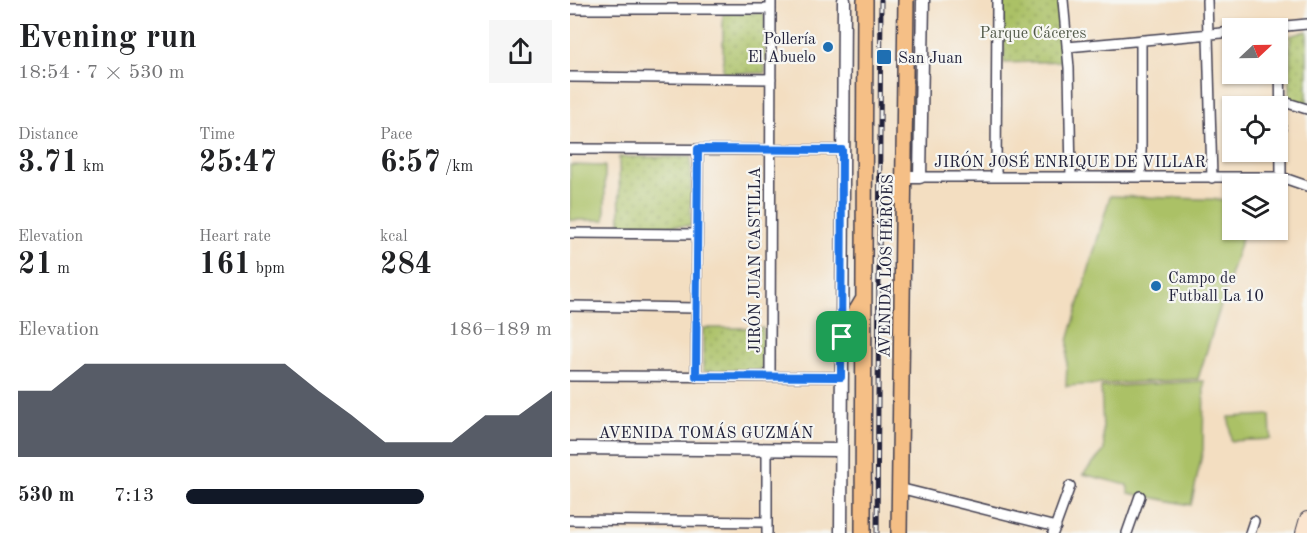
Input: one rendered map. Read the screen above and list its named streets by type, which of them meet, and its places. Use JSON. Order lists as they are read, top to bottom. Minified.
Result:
{"streets":{"main road":["AVENIDA LOS HÉROES"],"street":["JIRÓN JOSÉ ENRIQUE DE VILLAR","JIRÓN JUAN CASTILLA","AVENIDA TOMÁS GUZMÁN"]},"crossings":[["JIRÓN JOSÉ ENRIQUE DE VILLAR","AVENIDA LOS HÉROES"]],"parks":["Parque Cáceres"],"places":{"other":["Pollería El Abuelo","Campo de Futball La 10"],"transit":["San Juan"]},"north":"right","page":{"heading":["Evening run","18:54 · 7 × 530 m"],"stats":[["Distance","3.71 km"],["Time","25:47"],["Pace","6:57 /km"],["Elevation","21 m"],["Heart rate","161 bpm"],["kcal","284"]],"chart":["Elevation","186–189 m"],"list":[{"name":"530 m","note":"7:13"}]}}
